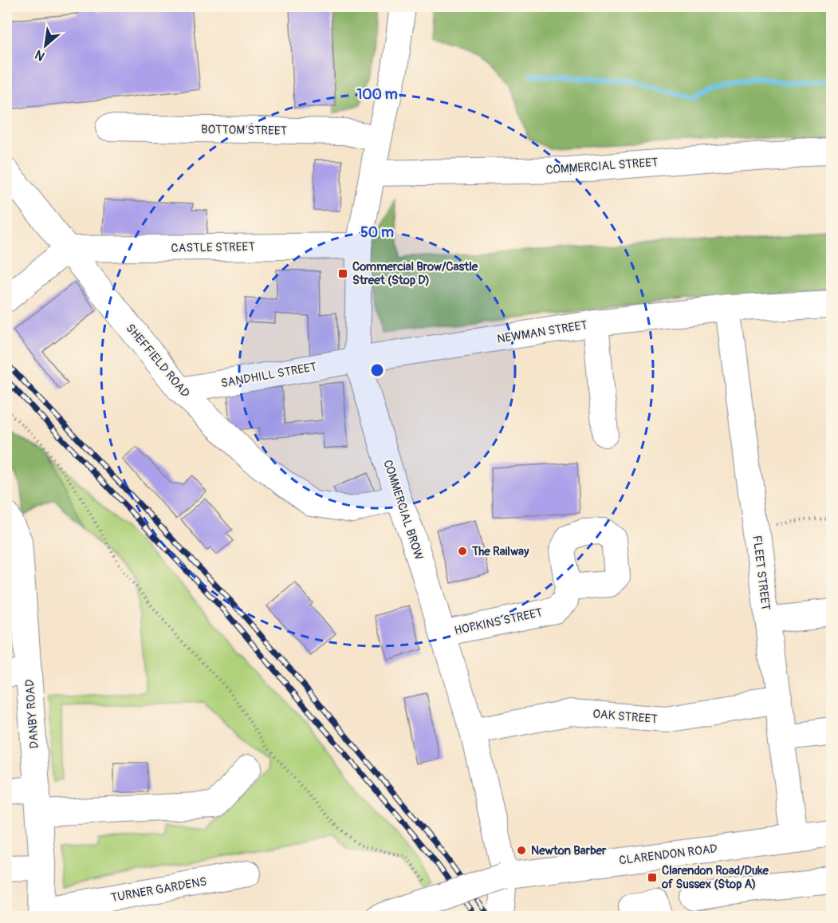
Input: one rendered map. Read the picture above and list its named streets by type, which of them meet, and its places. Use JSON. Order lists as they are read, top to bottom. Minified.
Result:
{"streets":{"street":["BOTTOM STREET","COMMERCIAL STREET","CASTLE STREET","NEWMAN STREET","SHEFFIELD ROAD","SANDHILL STREET","COMMERCIAL BROW","FLEET STREET","HOPKINS STREET","DANBY ROAD","OAK STREET","CLARENDON ROAD","TURNER GARDENS"]},"crossings":[["BOTTOM STREET","COMMERCIAL BROW"],["COMMERCIAL STREET","COMMERCIAL BROW"],["CASTLE STREET","SHEFFIELD ROAD"],["CASTLE STREET","COMMERCIAL BROW"],["NEWMAN STREET","SANDHILL STREET"],["NEWMAN STREET","COMMERCIAL BROW"],["NEWMAN STREET","FLEET STREET"],["SHEFFIELD ROAD","SANDHILL STREET"],["SHEFFIELD ROAD","COMMERCIAL BROW"],["SANDHILL STREET","COMMERCIAL BROW"],["COMMERCIAL BROW","HOPKINS STREET"],["COMMERCIAL BROW","OAK STREET"],["COMMERCIAL BROW","CLARENDON ROAD"],["FLEET STREET","OAK STREET"],["FLEET STREET","CLARENDON ROAD"],["DANBY ROAD","TURNER GARDENS"]],"places":{"transit":["Commercial Brow/Castle Street (Stop D)","Clarendon Road/Duke of Sussex (Stop A)"],"other":["The Railway","Newton Barber"]},"north":"bottom left","rings":["100 m","50 m"]}
